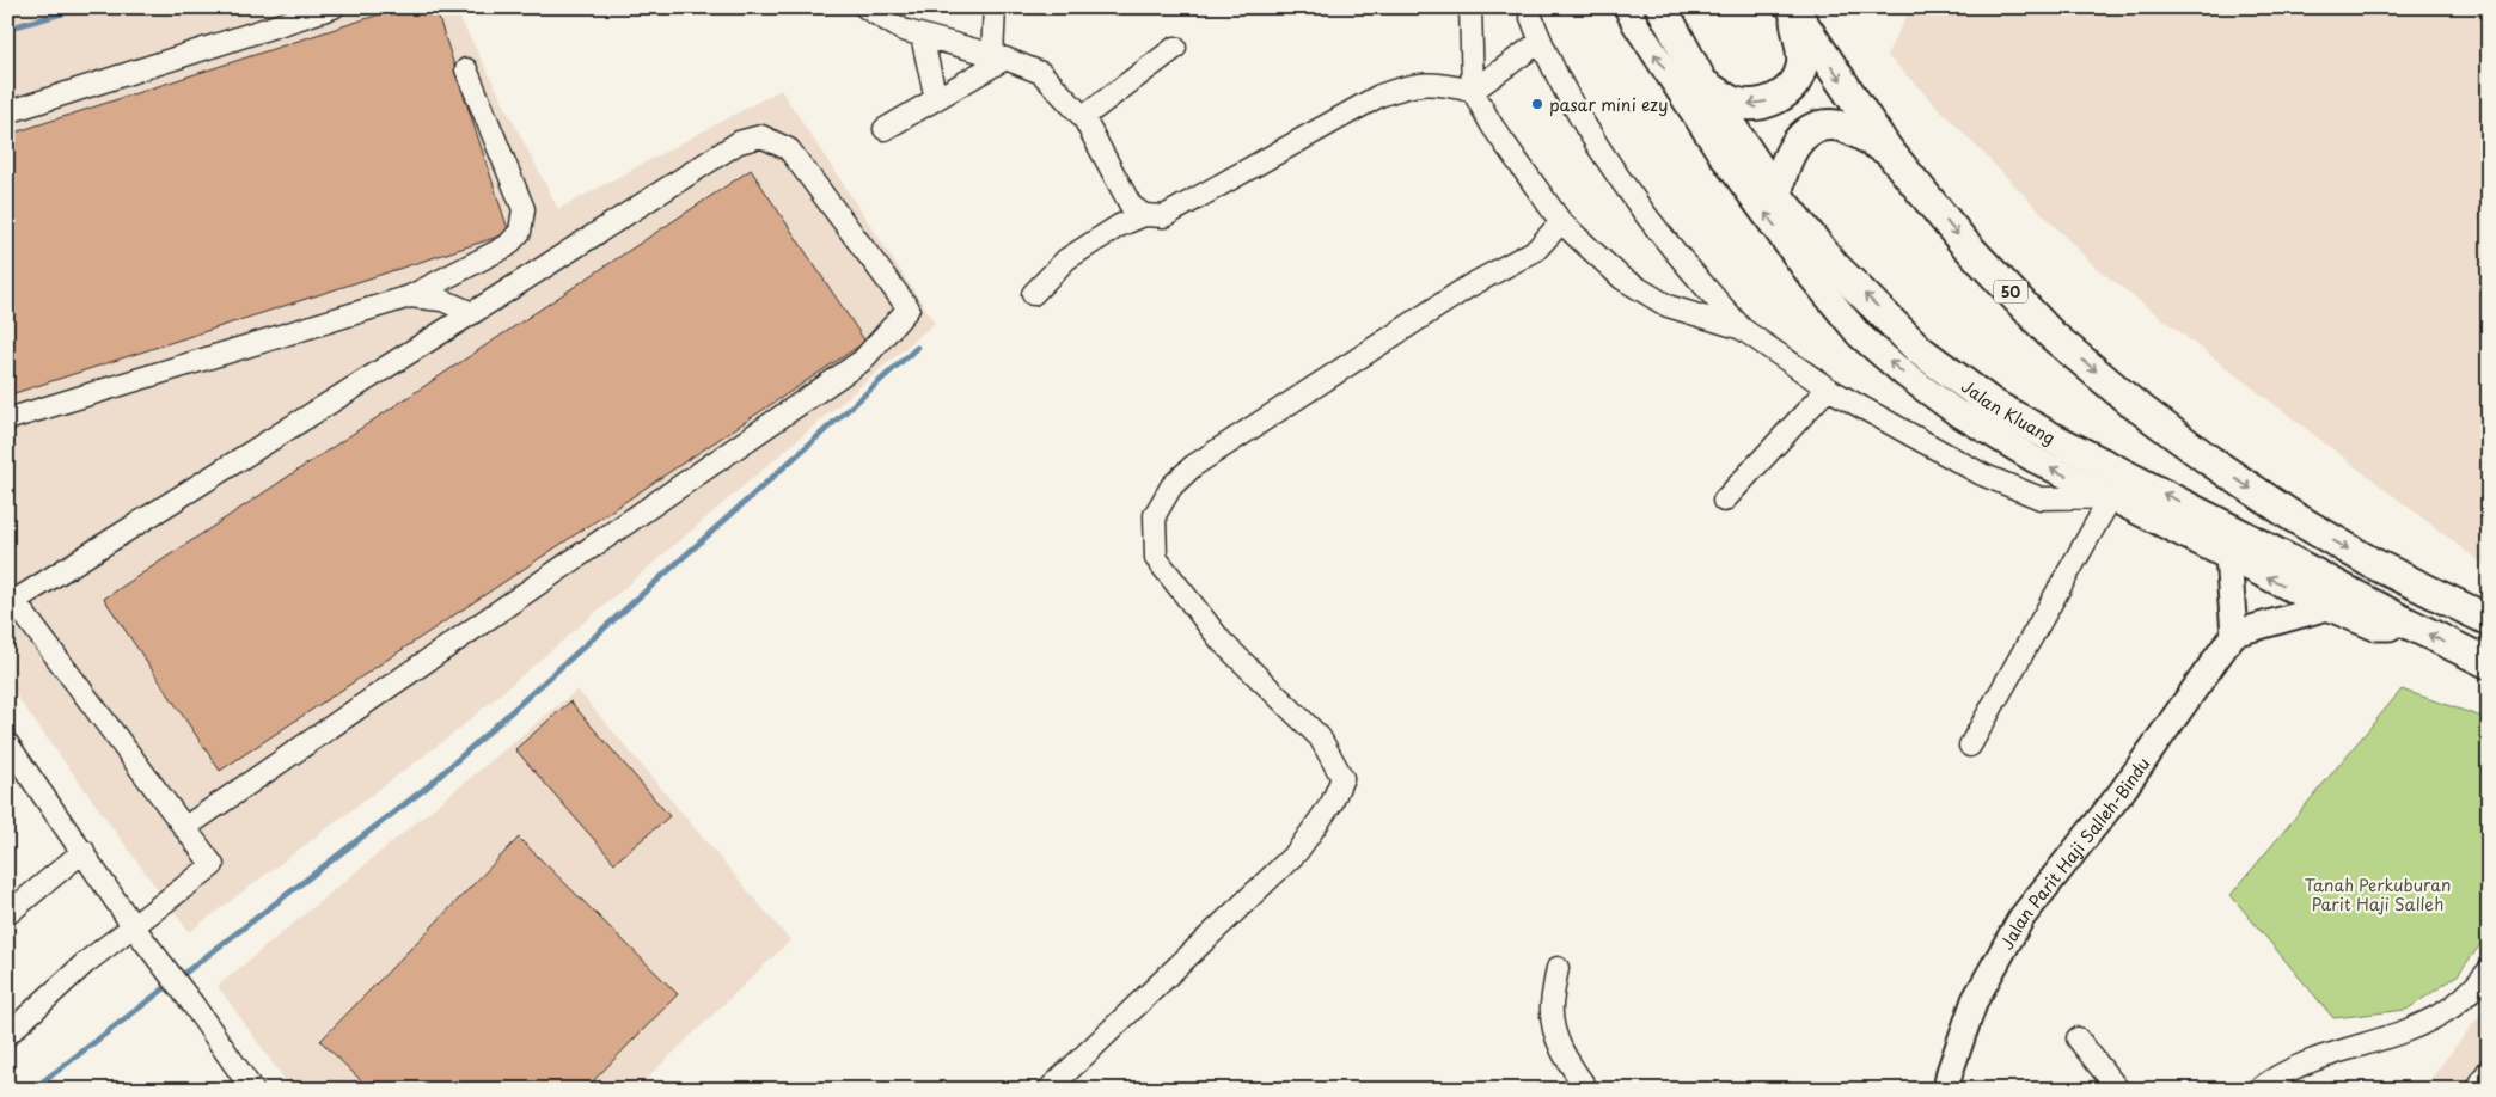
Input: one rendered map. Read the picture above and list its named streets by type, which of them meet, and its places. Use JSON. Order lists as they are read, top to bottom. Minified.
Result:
{"streets":{"highway":["50","Jalan Kluang"],"main road":["Jalan Parit Haji Salleh-Bindu"]},"parks":["Tanah Perkuburan Parit Haji Salleh"],"places":["pasar mini ezy"]}
